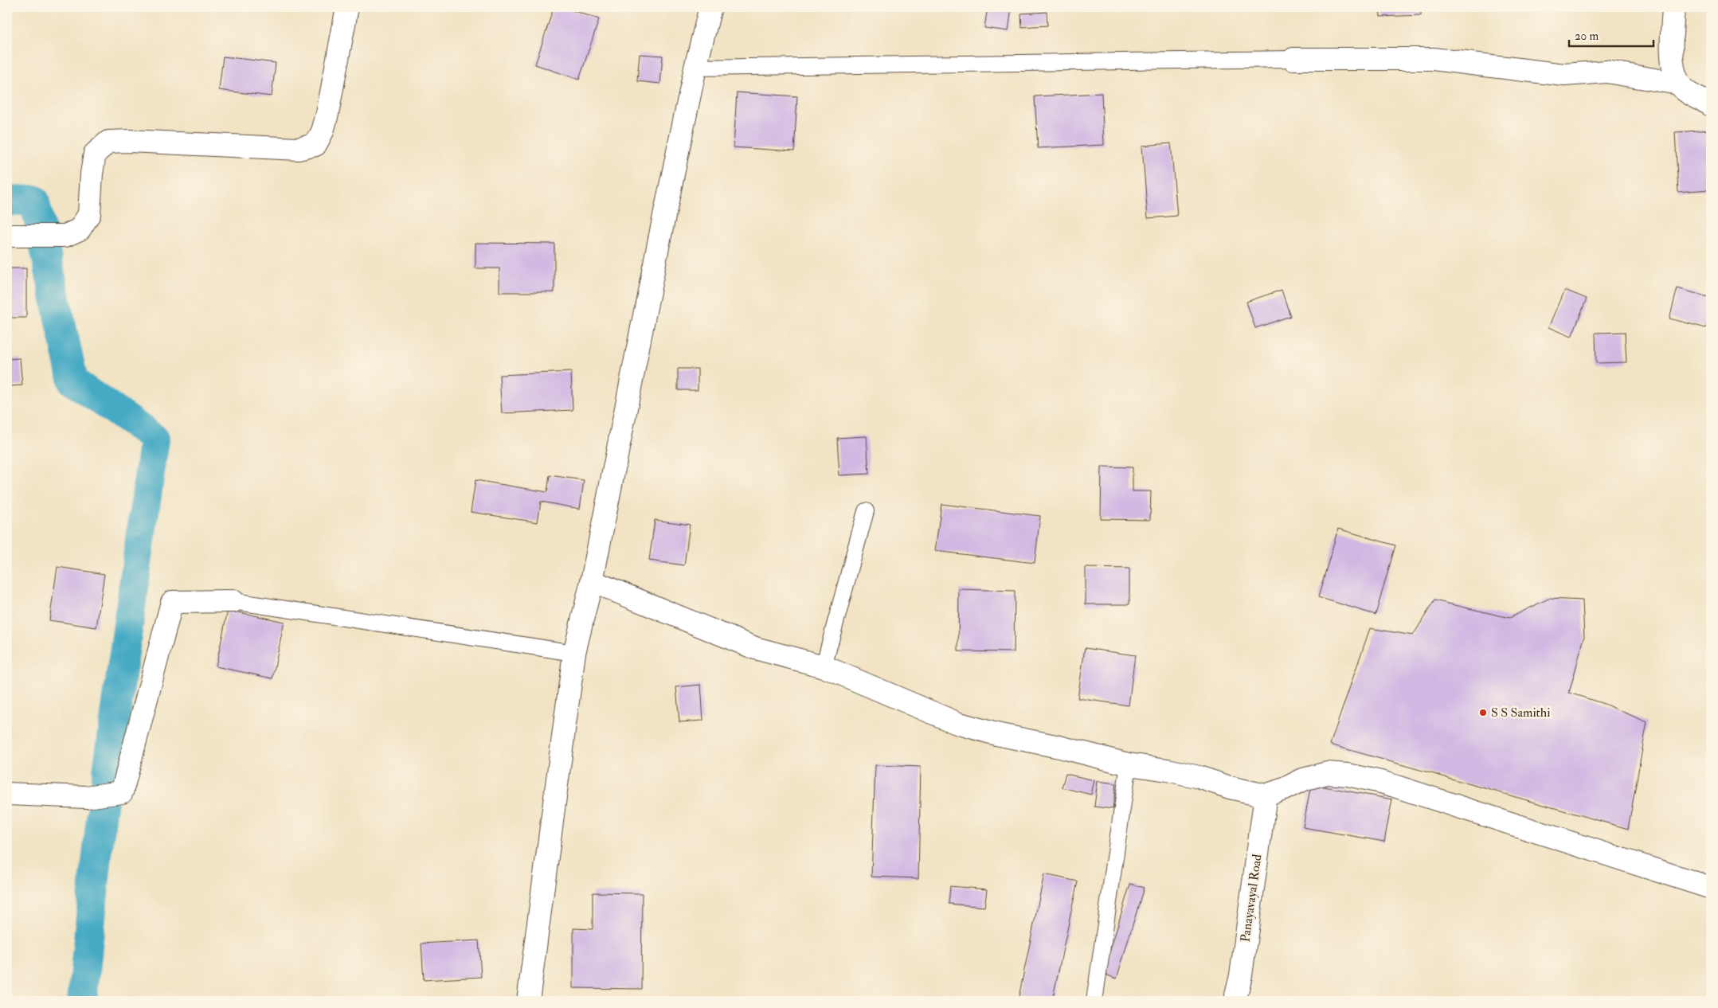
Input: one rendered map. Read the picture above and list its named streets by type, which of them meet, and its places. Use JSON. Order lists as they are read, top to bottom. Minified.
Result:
{"streets":{"street":["Panayavayal Road"]},"places":["S S Samithi"],"scale_bar":"20 m"}
